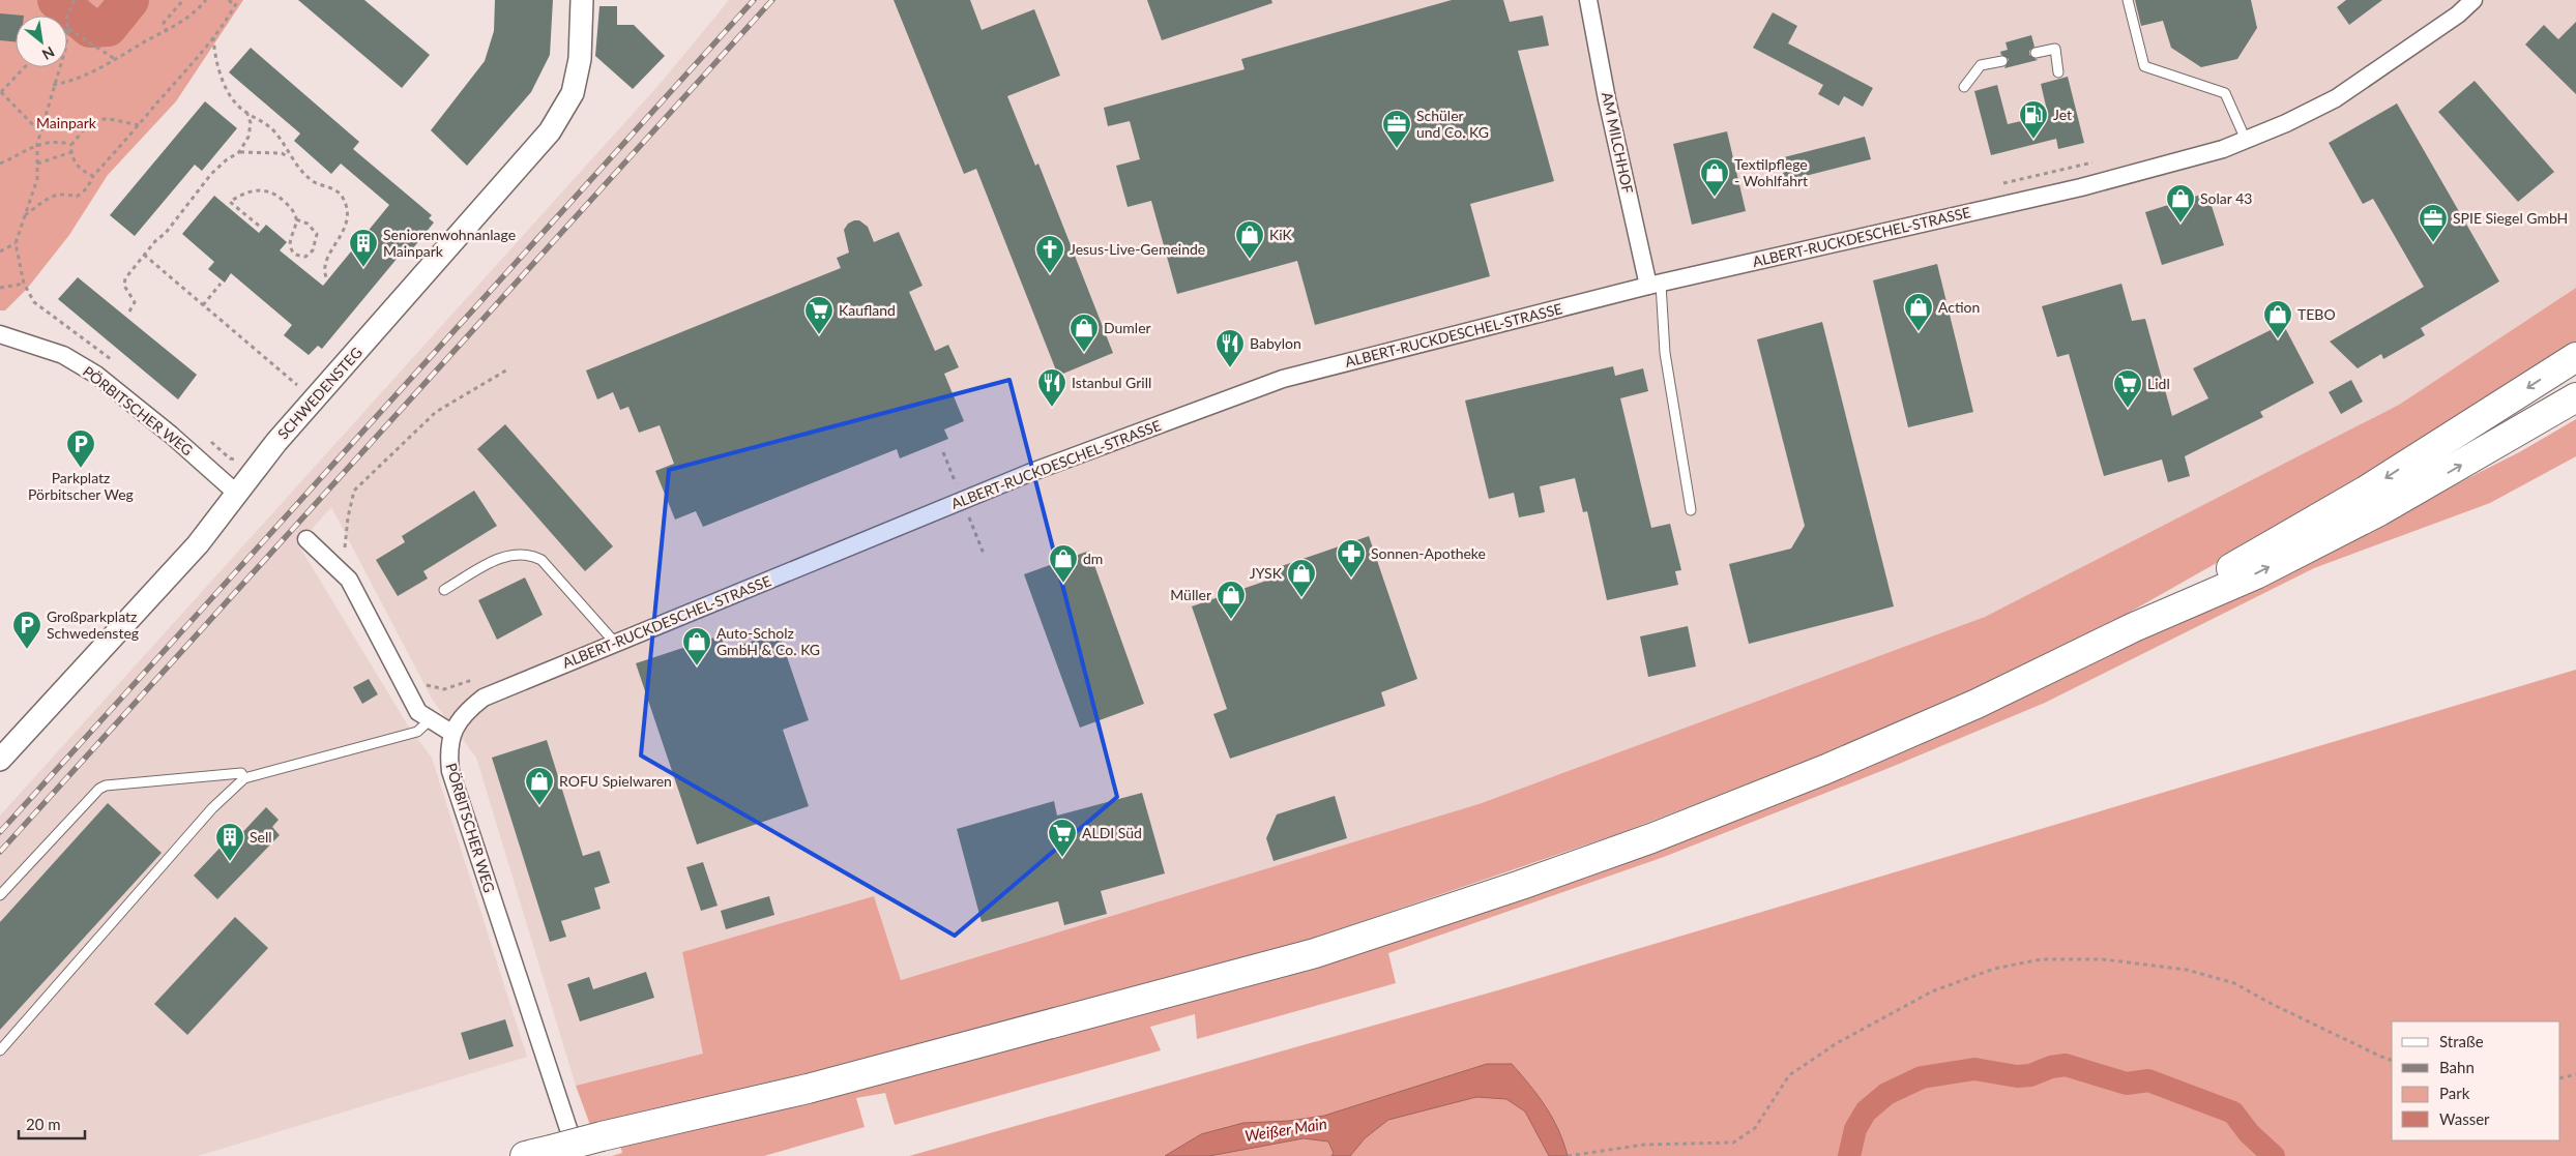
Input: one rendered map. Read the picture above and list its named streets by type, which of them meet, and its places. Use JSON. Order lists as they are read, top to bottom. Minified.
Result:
{"streets":{"street":["AM MILCHHOF","ALBERT-RUCKDESCHEL-STRASSE","SCHWEDENSTEG","PÖRBITSCHER WEG"]},"crossings":[["AM MILCHHOF","ALBERT-RUCKDESCHEL-STRASSE"],["ALBERT-RUCKDESCHEL-STRASSE","PÖRBITSCHER WEG"],["SCHWEDENSTEG","PÖRBITSCHER WEG"]],"water":["Weißer Main"],"parks":["Mainpark"],"places":{"fuel station":["Jet"],"office":["Schüler und Co. KG","SPIE Siegel GmbH"],"shop":["Textilpflege - Wohlfahrt","Solar 43","KiK","Action","TEBO","Dumler","dm","JYSK","Müller","Auto-Scholz GmbH & Co. KG","ROFU Spielwaren"],"building":["Seniorenwohnanlage Mainpark","Sell"],"church":["Jesus-Live-Gemeinde"],"supermarket":["Kaufland","Lidl","ALDI Süd"],"restaurant":["Babylon","Istanbul Grill"],"parking":["Parkplatz Pörbitscher Weg","Großparkplatz Schwedensteg"],"pharmacy":["Sonnen-Apotheke"]},"legend":["Straße","Bahn","Park","Wasser"],"scale_bar":"20 m","north":"bottom right"}
